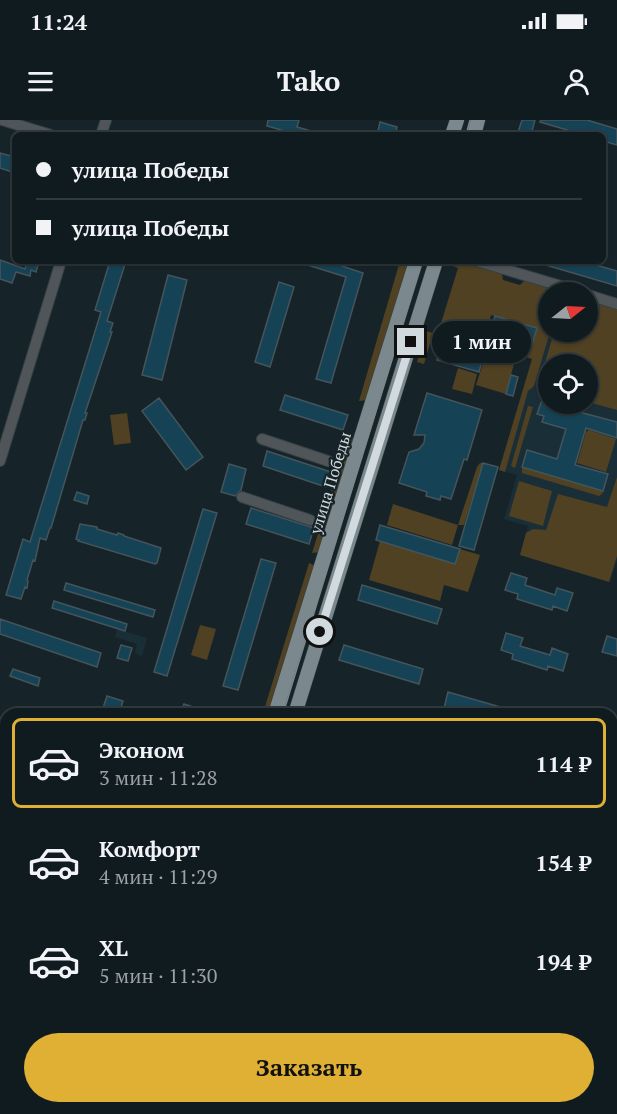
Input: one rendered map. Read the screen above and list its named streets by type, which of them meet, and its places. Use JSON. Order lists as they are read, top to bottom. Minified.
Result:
{"streets":{"main road":["улица Победы"]},"north":"right","page":{"status":"11:24","header":"Tako","banner":["улица Победы","улица Победы"],"bubble":"1 мин","list":[{"name":"Эконом","note":"3 мин · 11:28","value":"114 ₽"},{"name":"Комфорт","note":"4 мин · 11:29","value":"154 ₽"},{"name":"XL","note":"5 мин · 11:30","value":"194 ₽"}],"buttons":"Заказать"}}
